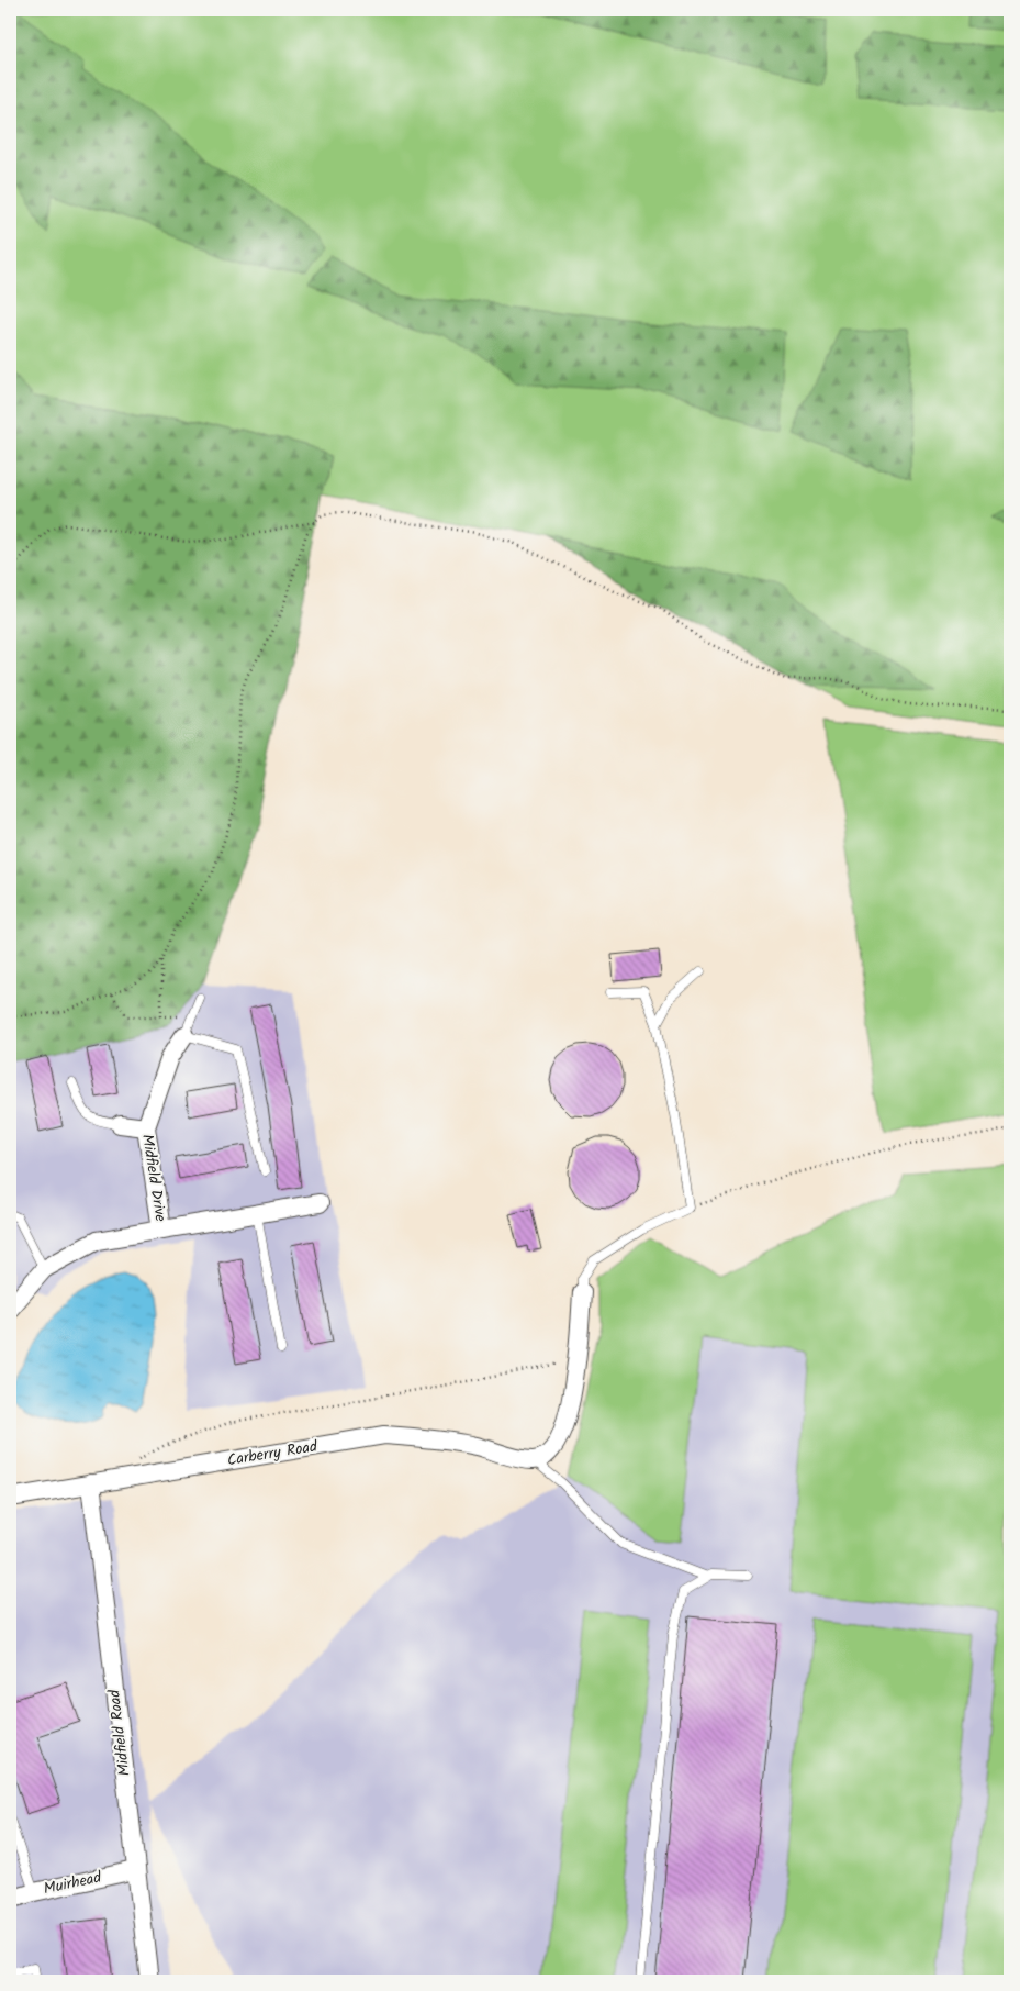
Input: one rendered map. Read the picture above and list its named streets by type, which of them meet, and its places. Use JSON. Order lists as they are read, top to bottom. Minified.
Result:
{"streets":{"street":["Midfield Drive","Carberry Road","Midfield Road","Muirhead"]},"crossings":[["Carberry Road","Midfield Road"],["Midfield Road","Muirhead"]]}
